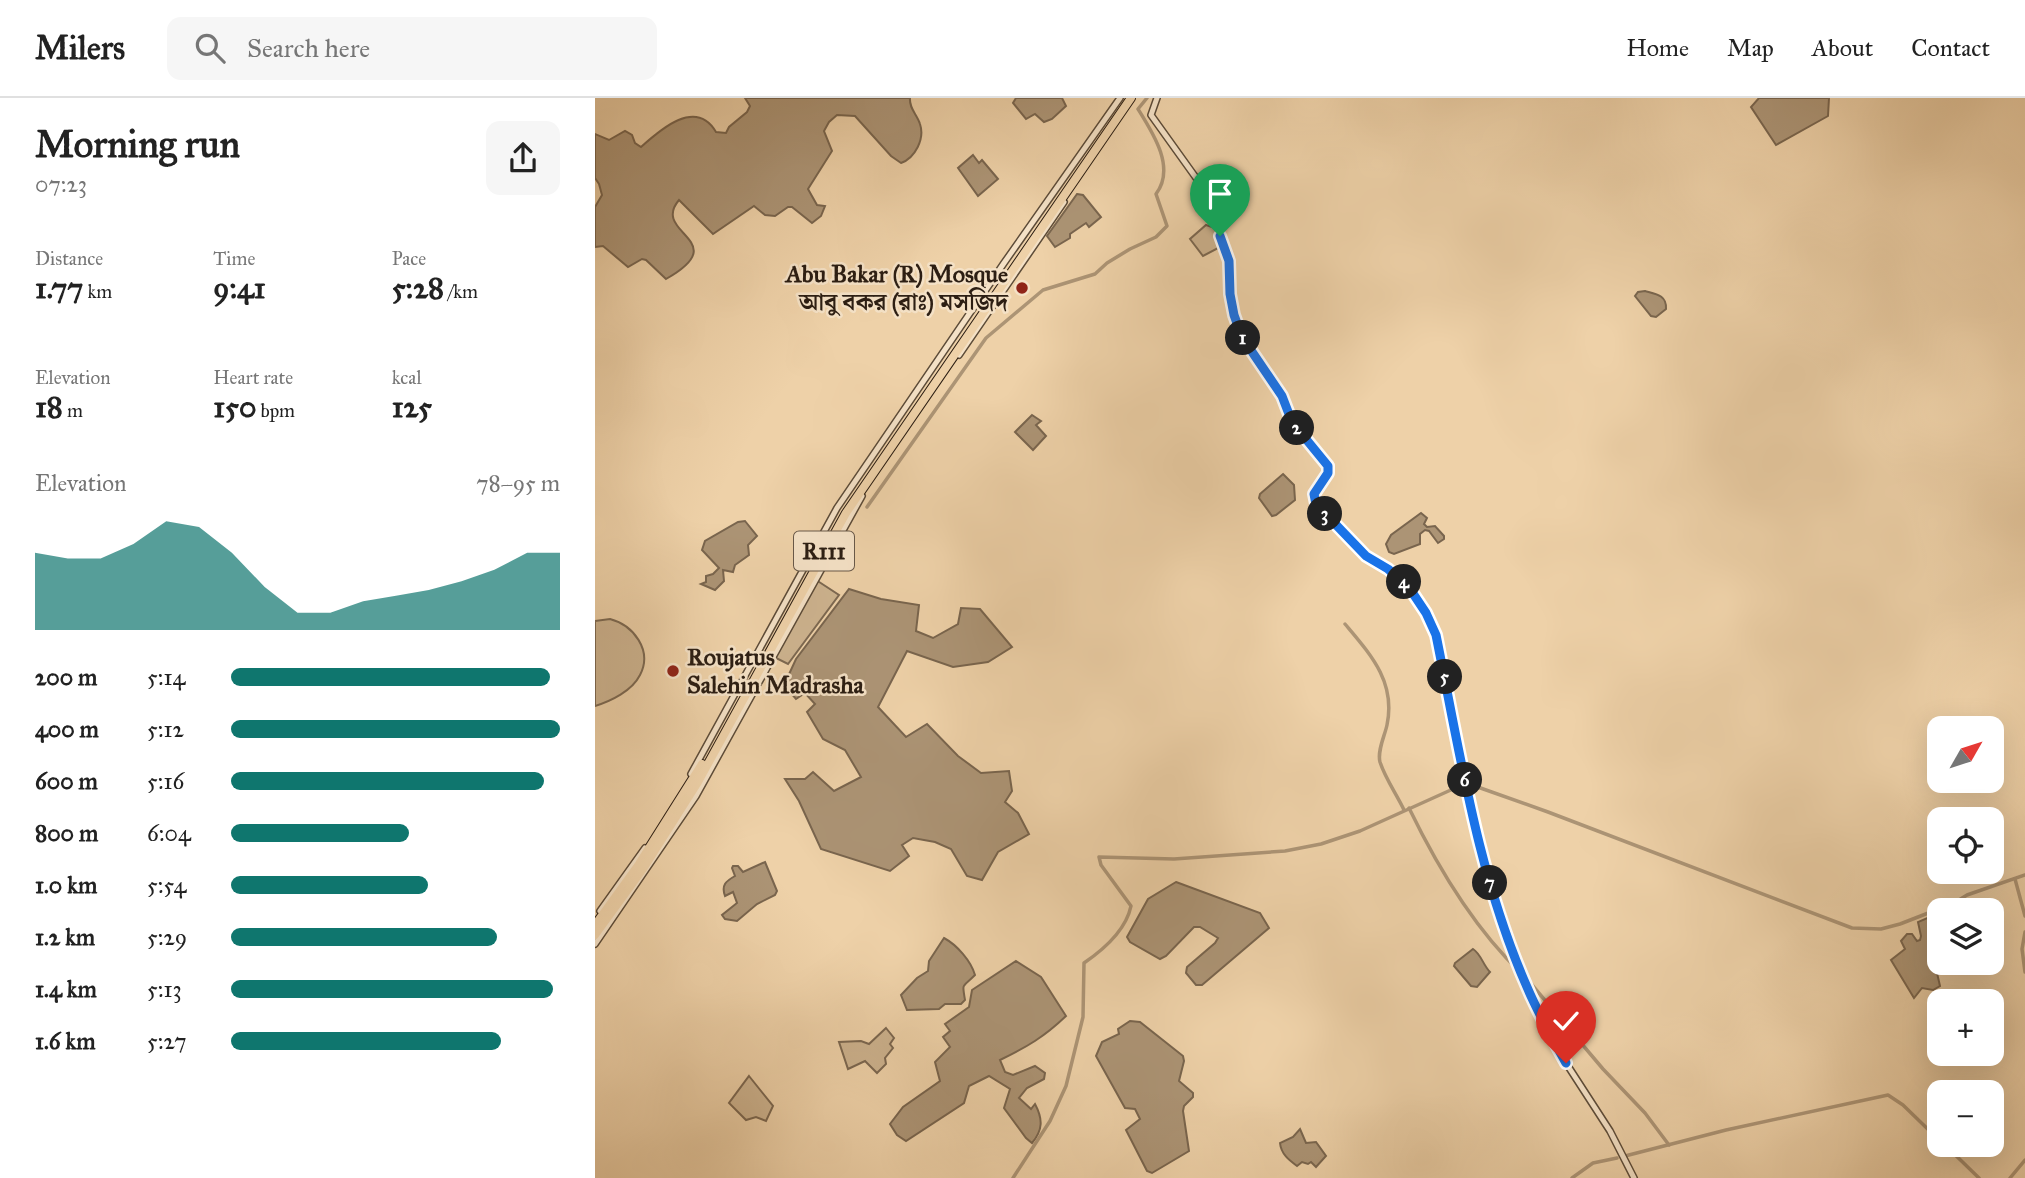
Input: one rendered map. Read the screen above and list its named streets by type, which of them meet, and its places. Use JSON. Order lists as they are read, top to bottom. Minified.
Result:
{"streets":{"main road":["R111"]},"places":["Abu Bakar (R) Mosque আবু বকর (রাঃ) মসজিদ","Roujatus Salehin Madrasha"],"north":"top right","page":{"header":"Milers","search":"Search here","nav":["Home","Map","About","Contact"],"heading":["Morning run","07:23"],"stats":[["Distance","1.77 km"],["Time","9:41"],["Pace","5:28 /km"],["Elevation","18 m"],["Heart rate","150 bpm"],["kcal","125"]],"pins":["1","2","3","4","5","6","7"],"chart":["Elevation","78–95 m"],"list":[{"name":"200 m","note":"5:14"},{"name":"400 m","note":"5:12"},{"name":"600 m","note":"5:16"},{"name":"800 m","note":"6:04"},{"name":"1.0 km","note":"5:54"},{"name":"1.2 km","note":"5:29"},{"name":"1.4 km","note":"5:13"},{"name":"1.6 km","note":"5:27"}],"map_buttons":["+","−"]}}
